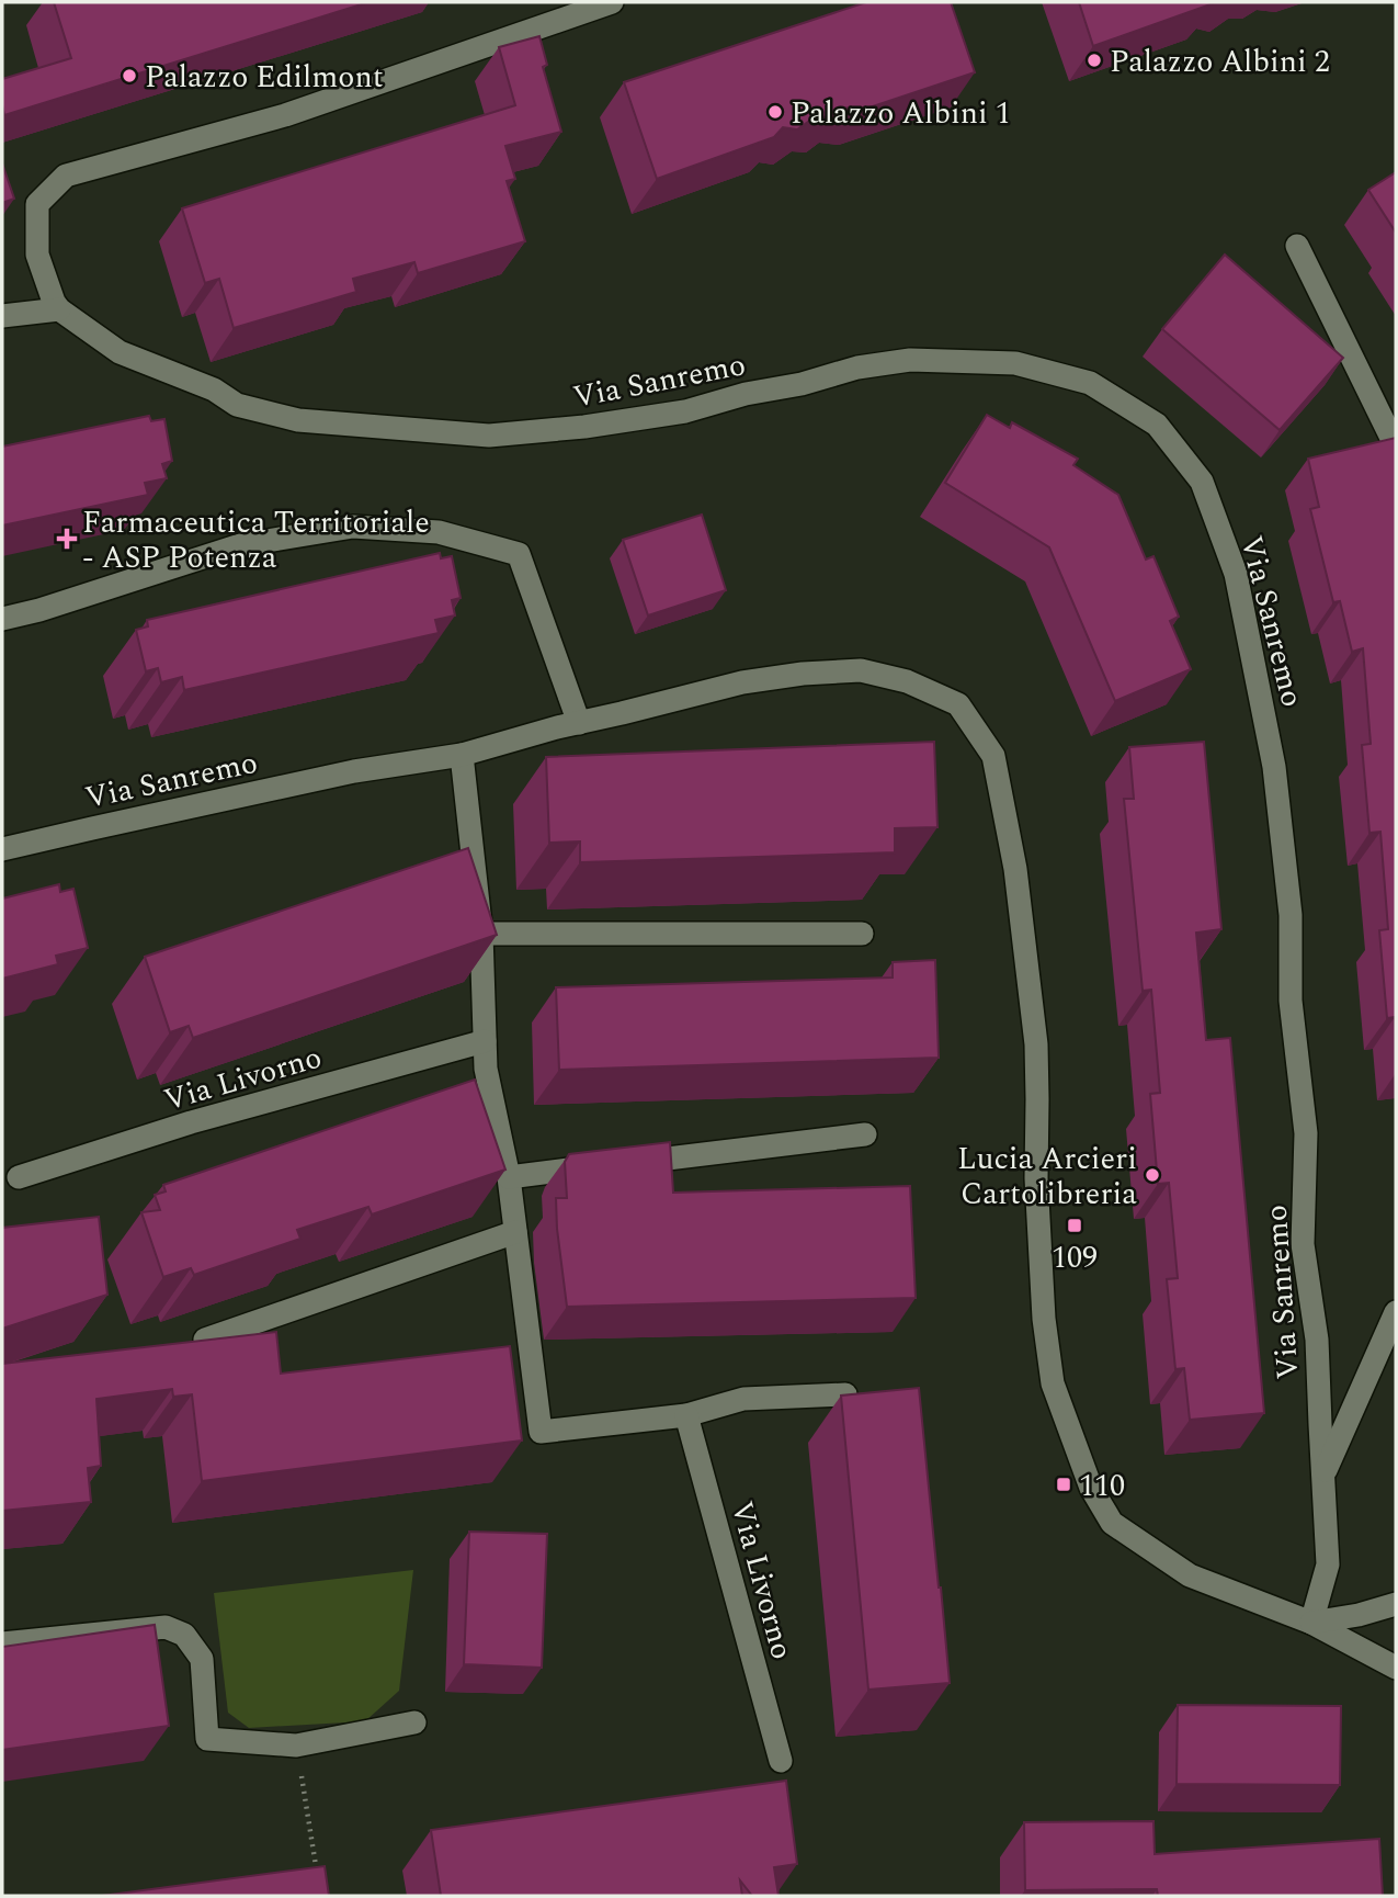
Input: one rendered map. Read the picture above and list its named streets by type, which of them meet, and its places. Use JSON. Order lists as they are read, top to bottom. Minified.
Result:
{"streets":{"street":["Via Sanremo","Via Livorno"]},"places":{"other":["Palazzo Albini 2","Palazzo Edilmont","Palazzo Albini 1","Lucia Arcieri Cartolibreria"],"health":["Farmaceutica Territoriale - ASP Potenza"],"transit":["109","110"]}}
